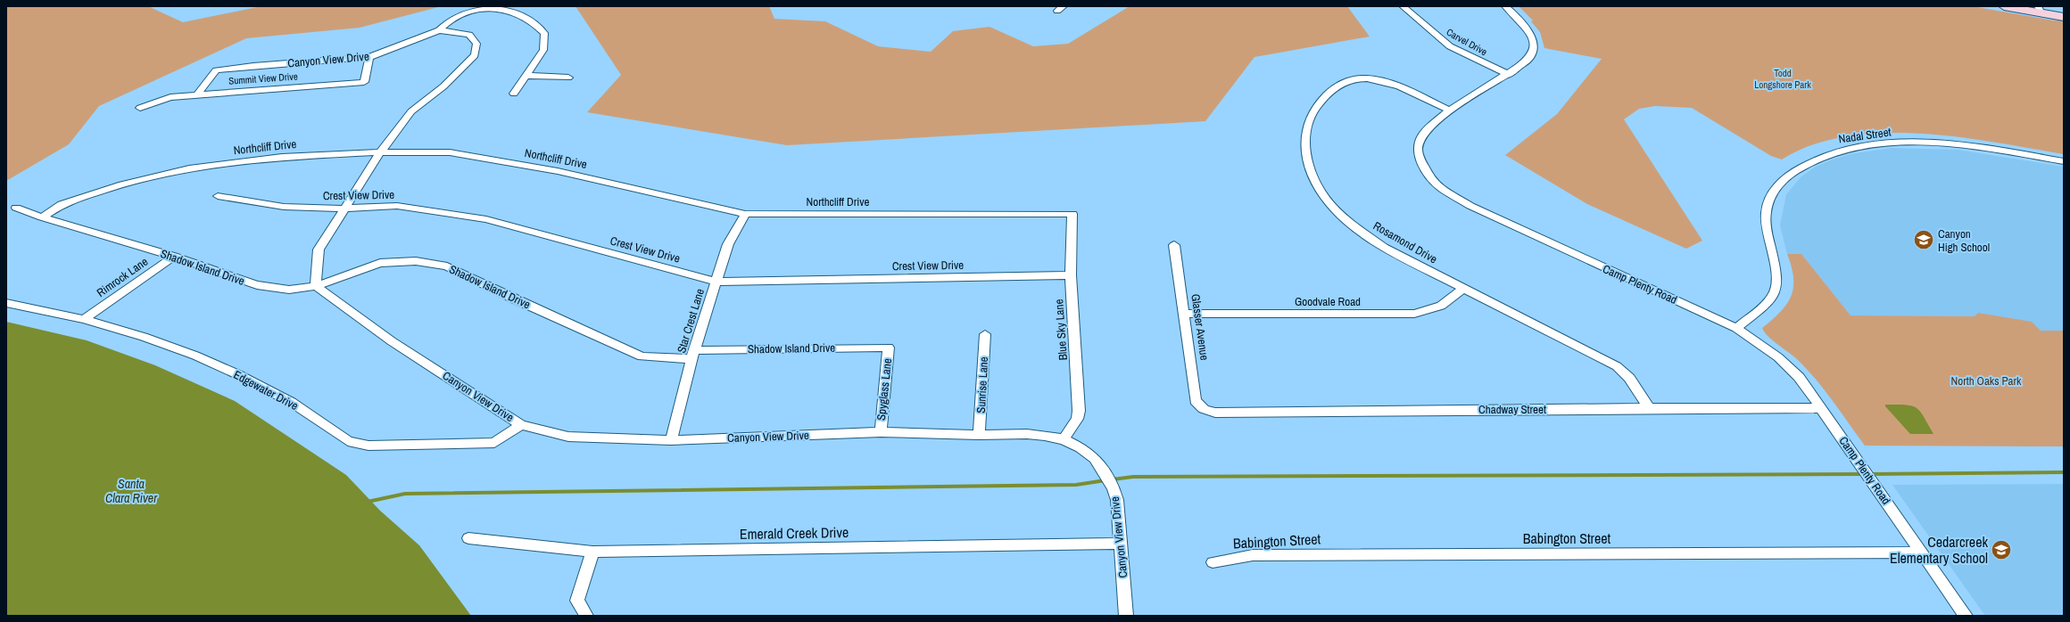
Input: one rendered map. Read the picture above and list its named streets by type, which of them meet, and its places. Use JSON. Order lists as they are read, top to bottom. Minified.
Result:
{"streets":{"street":["Carvel Drive","Canyon View Drive","Summit View Drive","Nadal Street","Northcliff Drive","Crest View Drive","Rosamond Drive","Shadow Island Drive","Rimrock Lane","Camp Plenty Road","Goodvale Road","Star Crest Lane","Glasser Avenue","Blue Sky Lane","Sunrise Lane","Spyglass Lane","Edgewater Drive","Chadway Street","Emerald Creek Drive","Babington Street"]},"crossings":[["Carvel Drive","Camp Plenty Road"],["Canyon View Drive","Summit View Drive"],["Canyon View Drive","Northcliff Drive"],["Canyon View Drive","Crest View Drive"],["Canyon View Drive","Shadow Island Drive"],["Canyon View Drive","Star Crest Lane"],["Canyon View Drive","Blue Sky Lane"],["Canyon View Drive","Sunrise Lane"],["Canyon View Drive","Spyglass Lane"],["Canyon View Drive","Edgewater Drive"],["Canyon View Drive","Emerald Creek Drive"],["Nadal Street","Camp Plenty Road"],["Northcliff Drive","Shadow Island Drive"],["Northcliff Drive","Star Crest Lane"],["Northcliff Drive","Blue Sky Lane"],["Crest View Drive","Star Crest Lane"],["Crest View Drive","Blue Sky Lane"],["Rosamond Drive","Camp Plenty Road"],["Rosamond Drive","Goodvale Road"],["Rosamond Drive","Chadway Street"],["Shadow Island Drive","Rimrock Lane"],["Shadow Island Drive","Star Crest Lane"],["Shadow Island Drive","Spyglass Lane"],["Rimrock Lane","Edgewater Drive"],["Camp Plenty Road","Chadway Street"],["Camp Plenty Road","Babington Street"],["Goodvale Road","Glasser Avenue"],["Glasser Avenue","Chadway Street"]],"water":["Santa Clara River"],"parks":["Todd Longshore Park","North Oaks Park"],"places":{"school or university":["Canyon High School","Cedarcreek Elementary School"]}}
